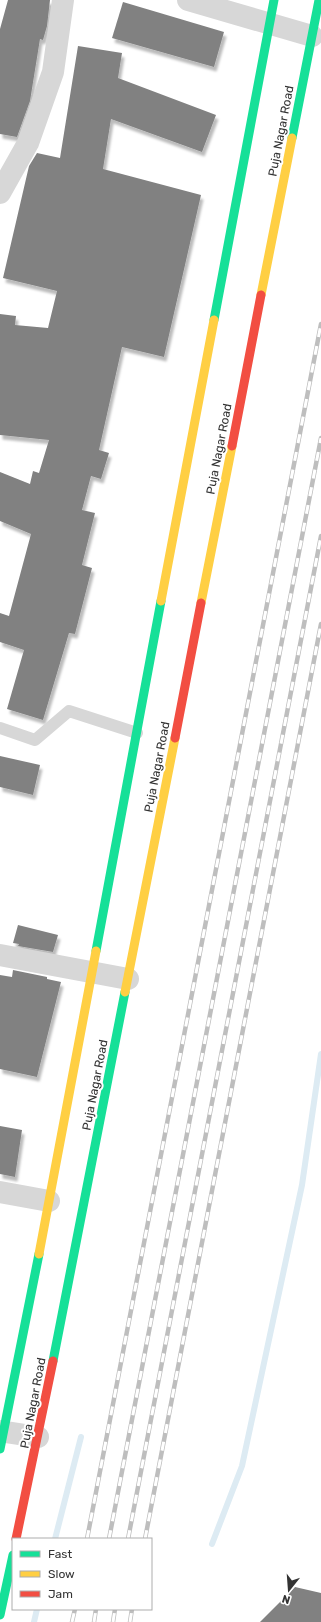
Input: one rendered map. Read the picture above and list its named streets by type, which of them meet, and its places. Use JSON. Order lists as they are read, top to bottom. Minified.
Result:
{"streets":{"street":["Puja Nagar Road"]},"legend":["Fast","Slow","Jam"],"north":"bottom"}
